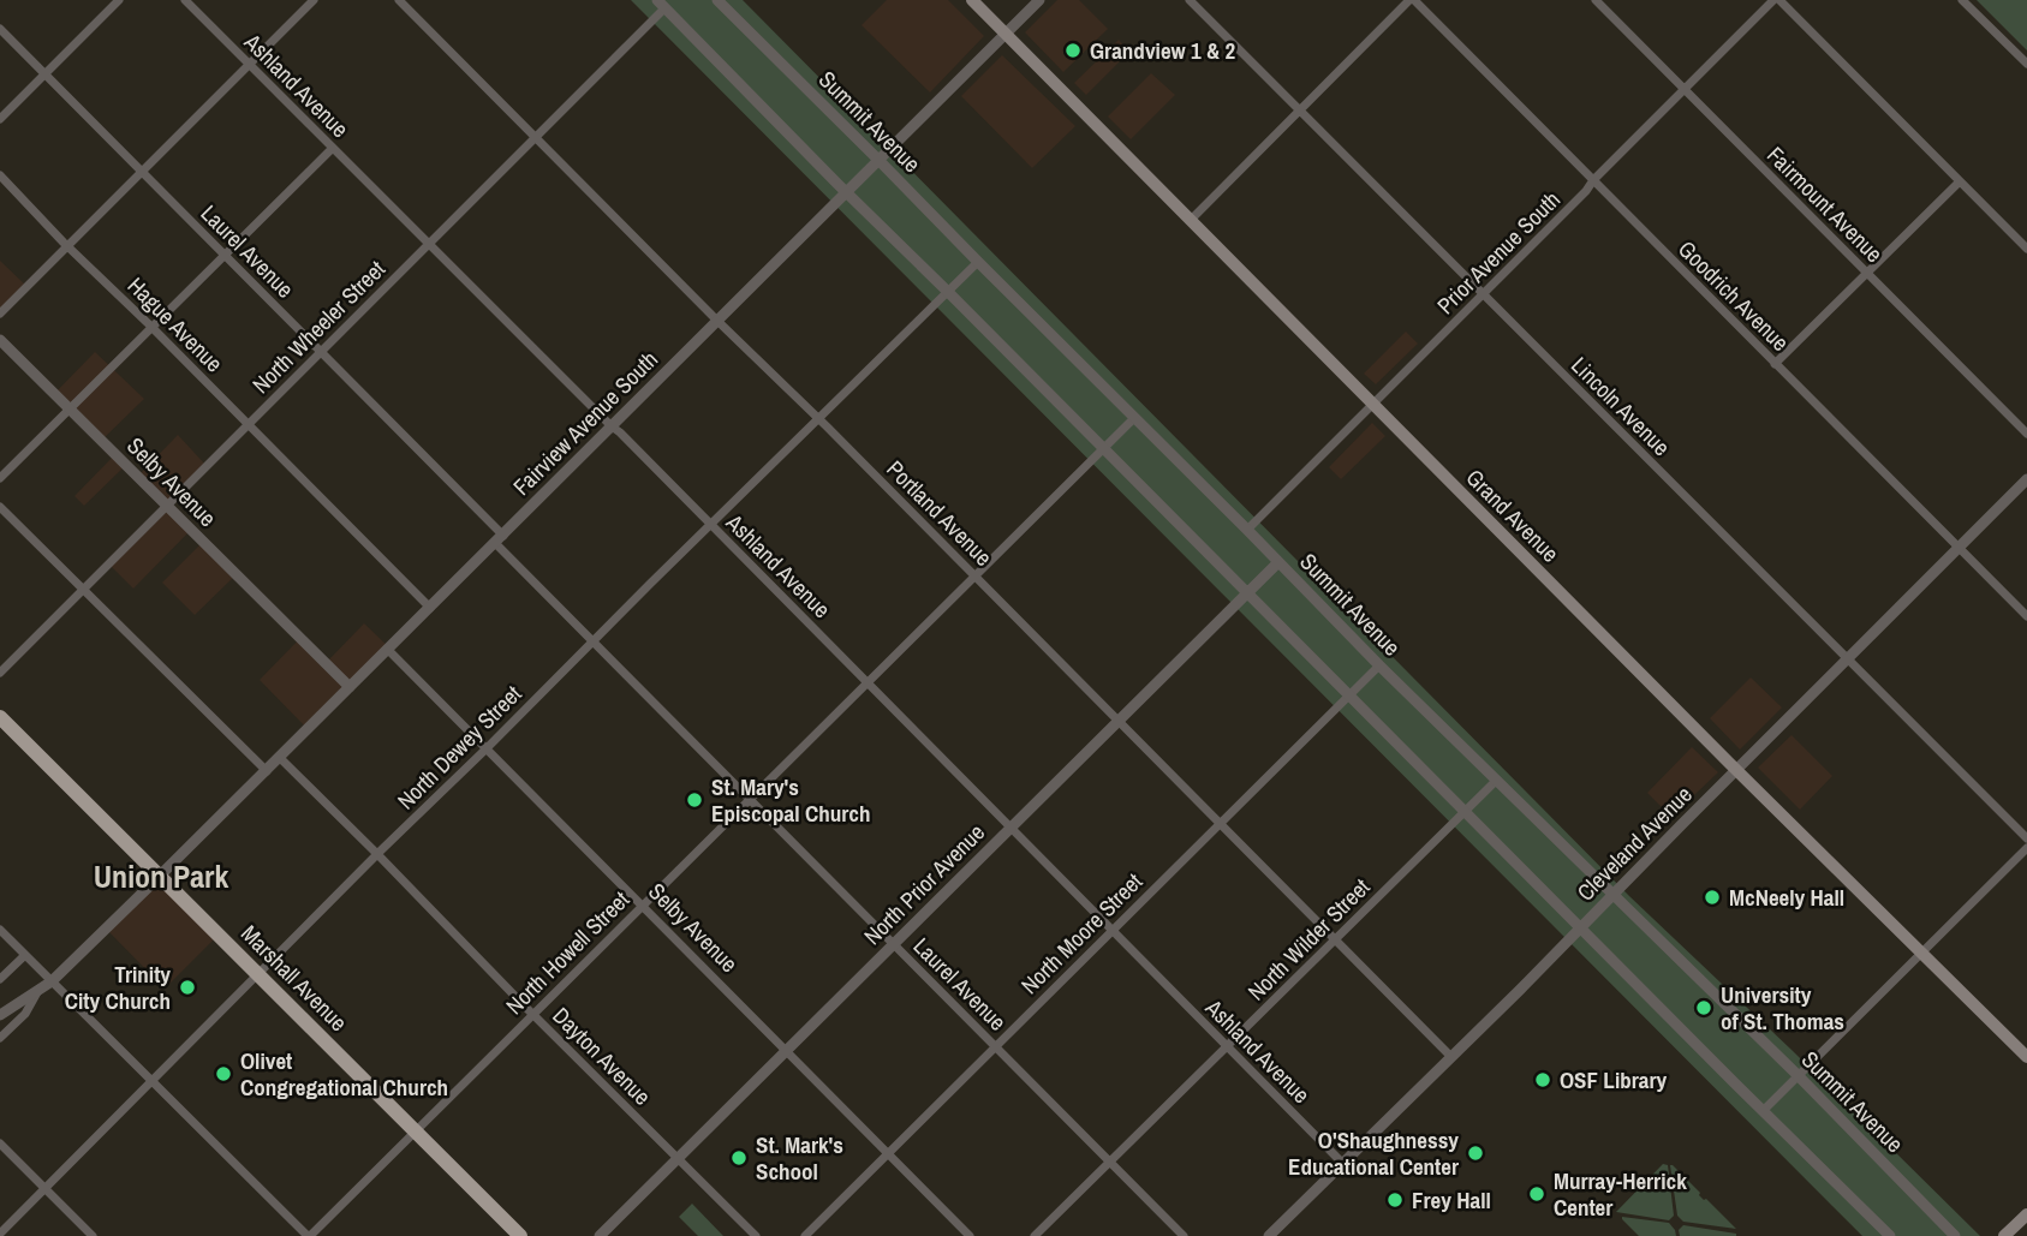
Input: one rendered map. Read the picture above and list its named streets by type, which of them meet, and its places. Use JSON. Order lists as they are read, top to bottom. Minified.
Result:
{"streets":{"main road":["Grand Avenue","Marshall Avenue"],"street":["Ashland Avenue","Summit Avenue","Fairmount Avenue","Laurel Avenue","Prior Avenue South","Goodrich Avenue","Hague Avenue","North Wheeler Street","Lincoln Avenue","Fairview Avenue South","Selby Avenue","Portland Avenue","North Dewey Street","Cleveland Avenue","North Prior Avenue","North Moore Street","North Wilder Street","North Howell Street","Dayton Avenue"]},"crossings":[["Ashland Avenue","North Wheeler Street"],["Ashland Avenue","Fairview Avenue South"],["Ashland Avenue","North Dewey Street"],["Ashland Avenue","Cleveland Avenue"],["Ashland Avenue","North Prior Avenue"],["Ashland Avenue","North Moore Street"],["Ashland Avenue","North Wilder Street"],["Ashland Avenue","North Howell Street"],["Summit Avenue","Prior Avenue South"],["Summit Avenue","Fairview Avenue South"],["Summit Avenue","North Dewey Street"],["Summit Avenue","Cleveland Avenue"],["Summit Avenue","North Prior Avenue"],["Summit Avenue","North Moore Street"],["Summit Avenue","North Wilder Street"],["Summit Avenue","North Howell Street"],["Fairmount Avenue","Prior Avenue South"],["Laurel Avenue","North Wheeler Street"],["Laurel Avenue","Fairview Avenue South"],["Laurel Avenue","North Dewey Street"],["Laurel Avenue","North Prior Avenue"],["Laurel Avenue","North Moore Street"],["Laurel Avenue","North Wilder Street"],["Laurel Avenue","North Howell Street"],["Prior Avenue South","Goodrich Avenue"],["Prior Avenue South","Lincoln Avenue"],["Prior Avenue South","Grand Avenue"],["Goodrich Avenue","Cleveland Avenue"],["Hague Avenue","North Wheeler Street"],["Hague Avenue","Fairview Avenue South"],["North Wheeler Street","Selby Avenue"],["North Wheeler Street","Portland Avenue"],["Lincoln Avenue","Cleveland Avenue"],["Fairview Avenue South","Selby Avenue"],["Fairview Avenue South","Portland Avenue"],["Fairview Avenue South","Grand Avenue"],["Fairview Avenue South","Marshall Avenue"],["Fairview Avenue South","Dayton Avenue"],["Selby Avenue","North Dewey Street"],["Selby Avenue","North Prior Avenue"],["Selby Avenue","North Moore Street"],["Selby Avenue","North Howell Street"],["Portland Avenue","North Dewey Street"],["Portland Avenue","Cleveland Avenue"],["Portland Avenue","North Prior Avenue"],["Portland Avenue","North Moore Street"],["Portland Avenue","North Wilder Street"],["Portland Avenue","North Howell Street"],["Grand Avenue","Cleveland Avenue"],["North Dewey Street","Marshall Avenue"],["North Dewey Street","Dayton Avenue"],["North Prior Avenue","Dayton Avenue"],["North Howell Street","Marshall Avenue"],["North Howell Street","Dayton Avenue"]],"districts":["Union Park"],"places":["Grandview 1 & 2","St. Mary's Episcopal Church","McNeely Hall","Trinity City Church","University of St. Thomas","Olivet Congregational Church","OSF Library","O'Shaughnessy Educational Center","St. Mark's School","Murray-Herrick Center","Frey Hall"]}
